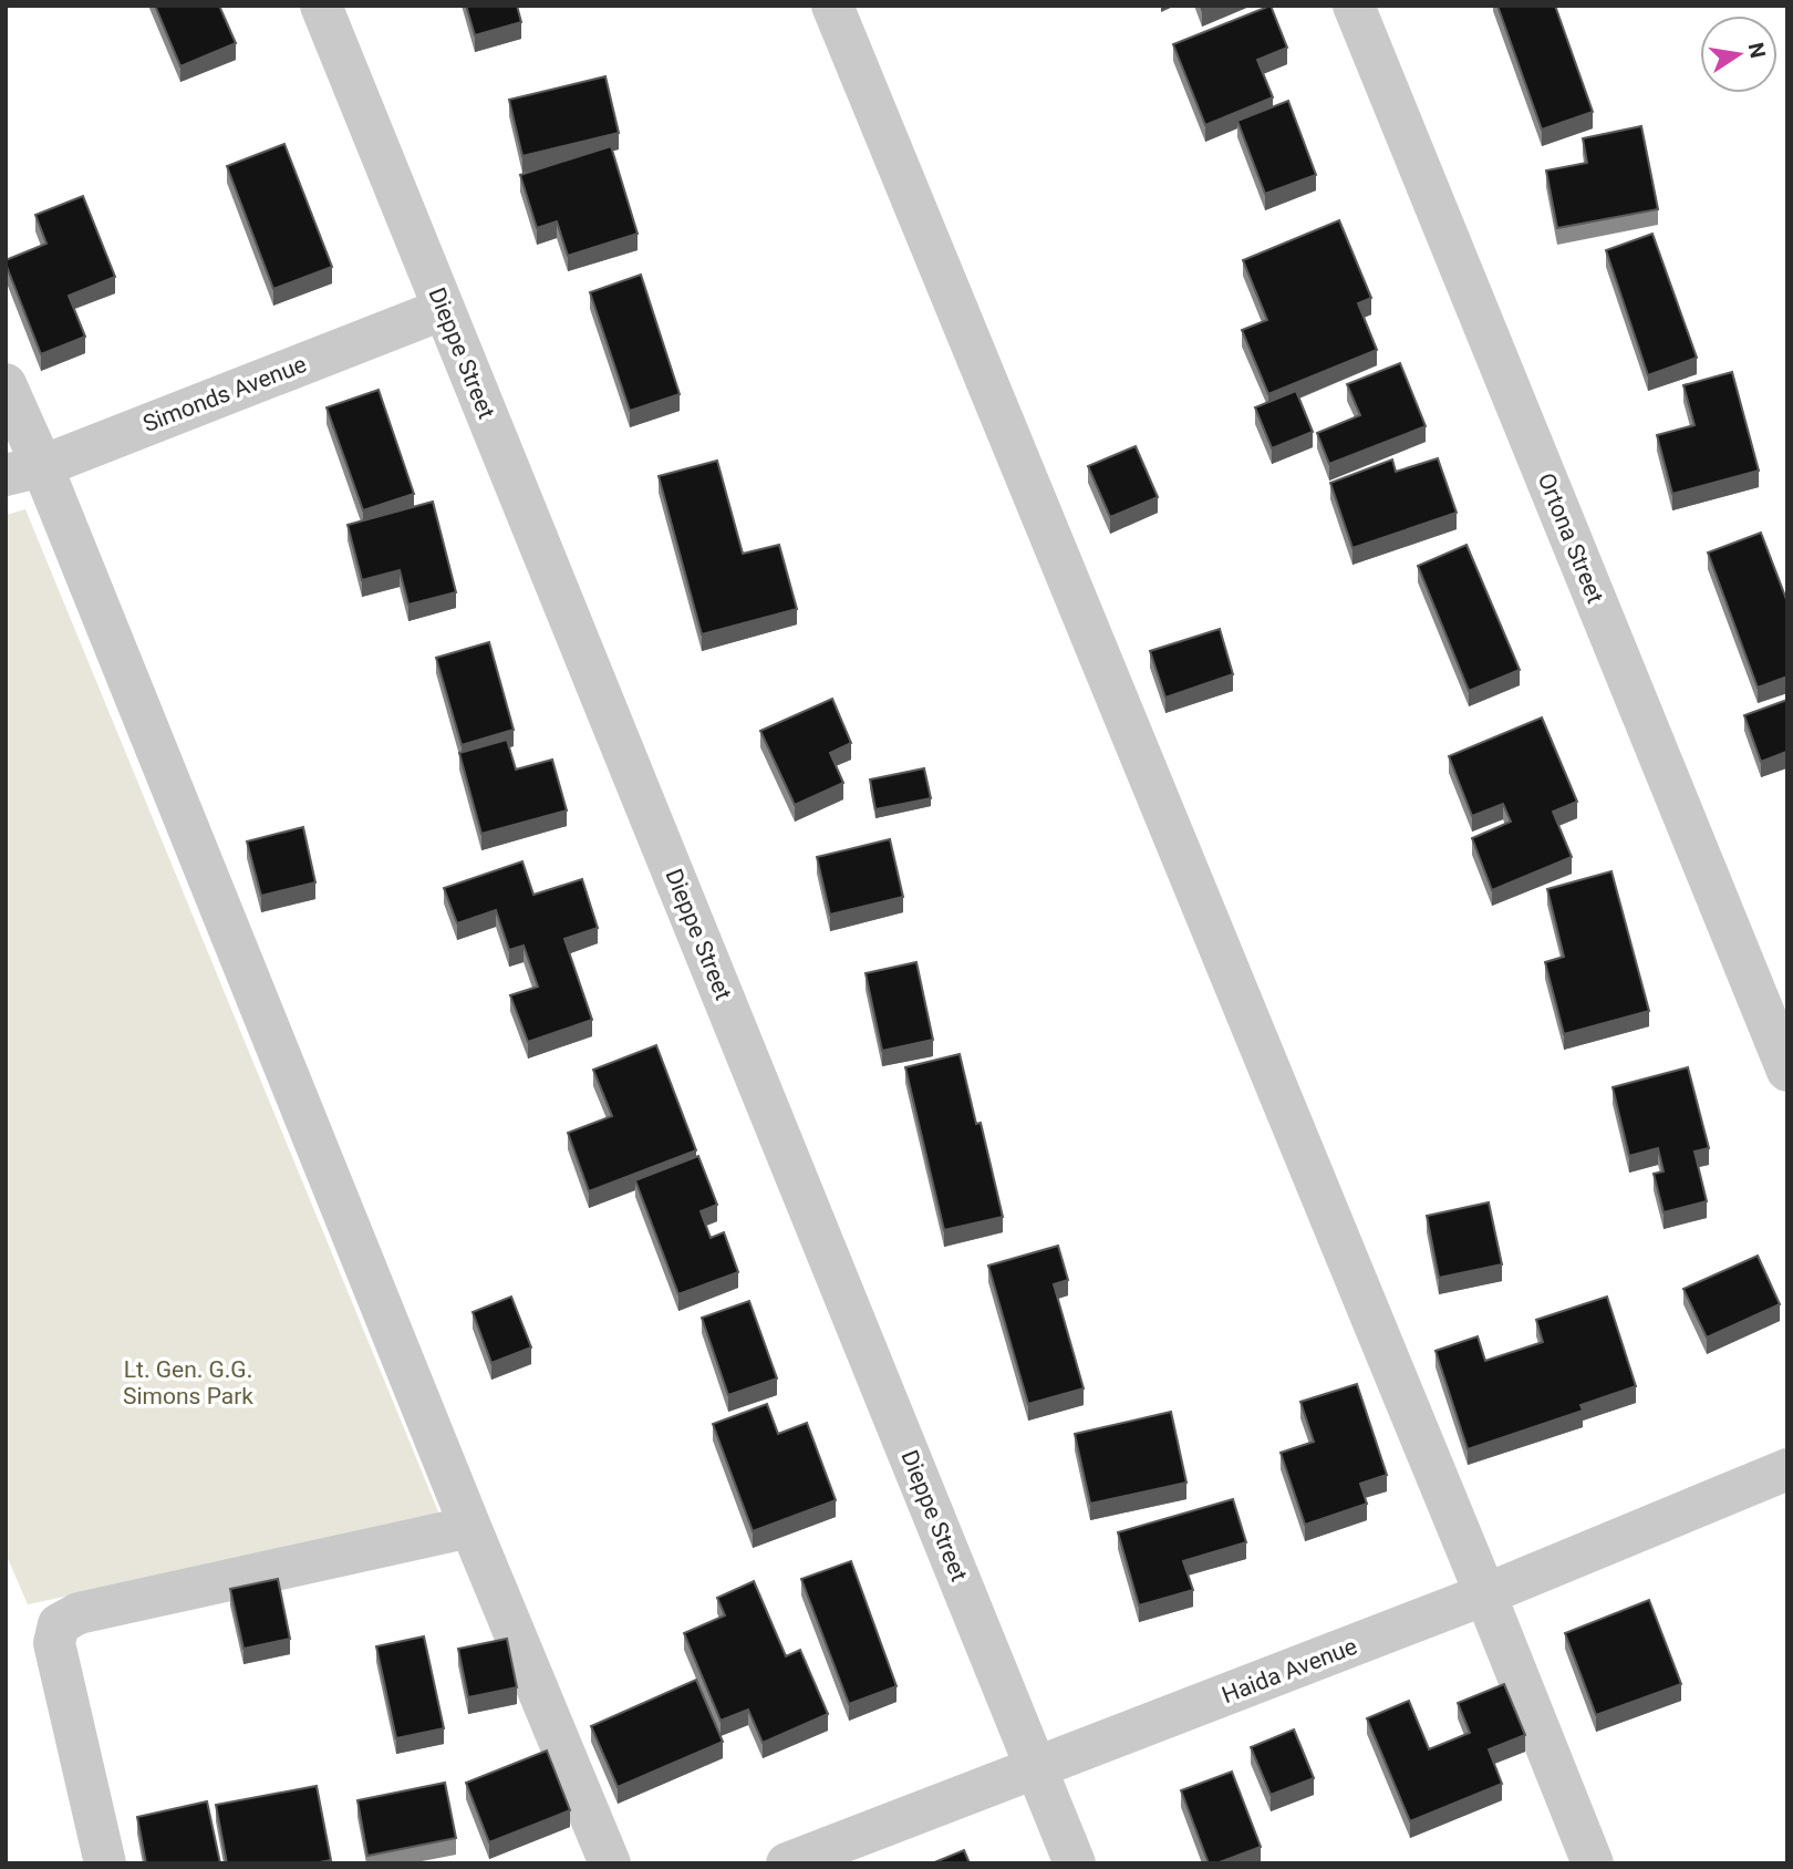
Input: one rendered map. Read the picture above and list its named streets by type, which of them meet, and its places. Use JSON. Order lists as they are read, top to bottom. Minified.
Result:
{"streets":{"street":["Dieppe Street","Simonds Avenue","Ortona Street","Haida Avenue"]},"crossings":[["Dieppe Street","Simonds Avenue"],["Dieppe Street","Haida Avenue"]],"parks":["Lt. Gen. G.G. Simons Park"],"north":"right"}
